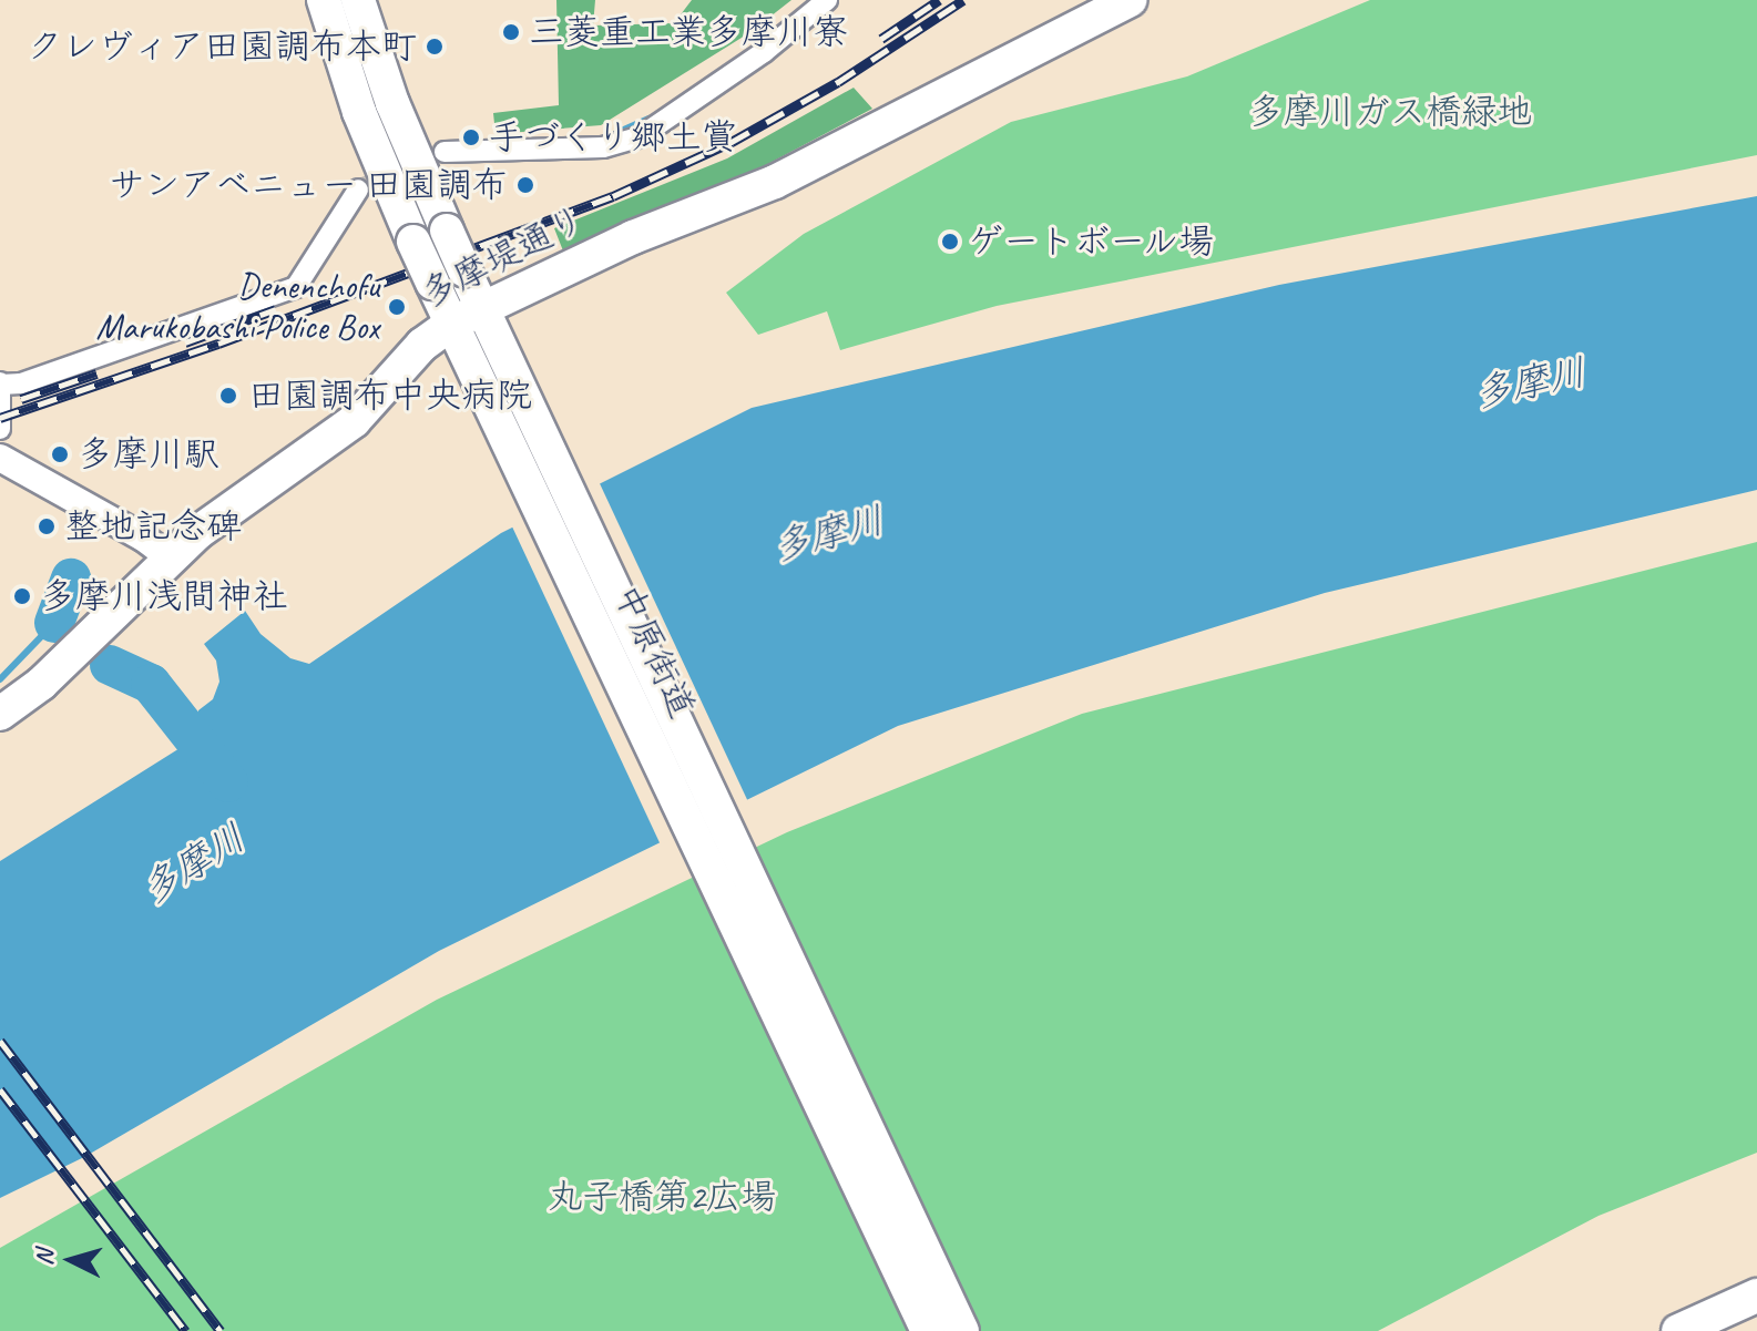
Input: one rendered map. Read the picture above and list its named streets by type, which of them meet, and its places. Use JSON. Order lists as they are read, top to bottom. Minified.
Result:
{"streets":{"main road":["多摩堤通り","中原街道"]},"crossings":[["多摩堤通り","中原街道"]],"water":["多摩川"],"parks":["多摩川ガス橋緑地","丸子橋第2広場"],"places":["三菱重工業多摩川寮","クレヴィア田園調布本町","手づくり郷土賞","サンアベニュー 田園調布","ゲートボール場","Denenchofu Marukobashi Police Box","田園調布中央病院","多摩川駅","整地記念碑","多摩川浅間神社"],"north":"left"}
